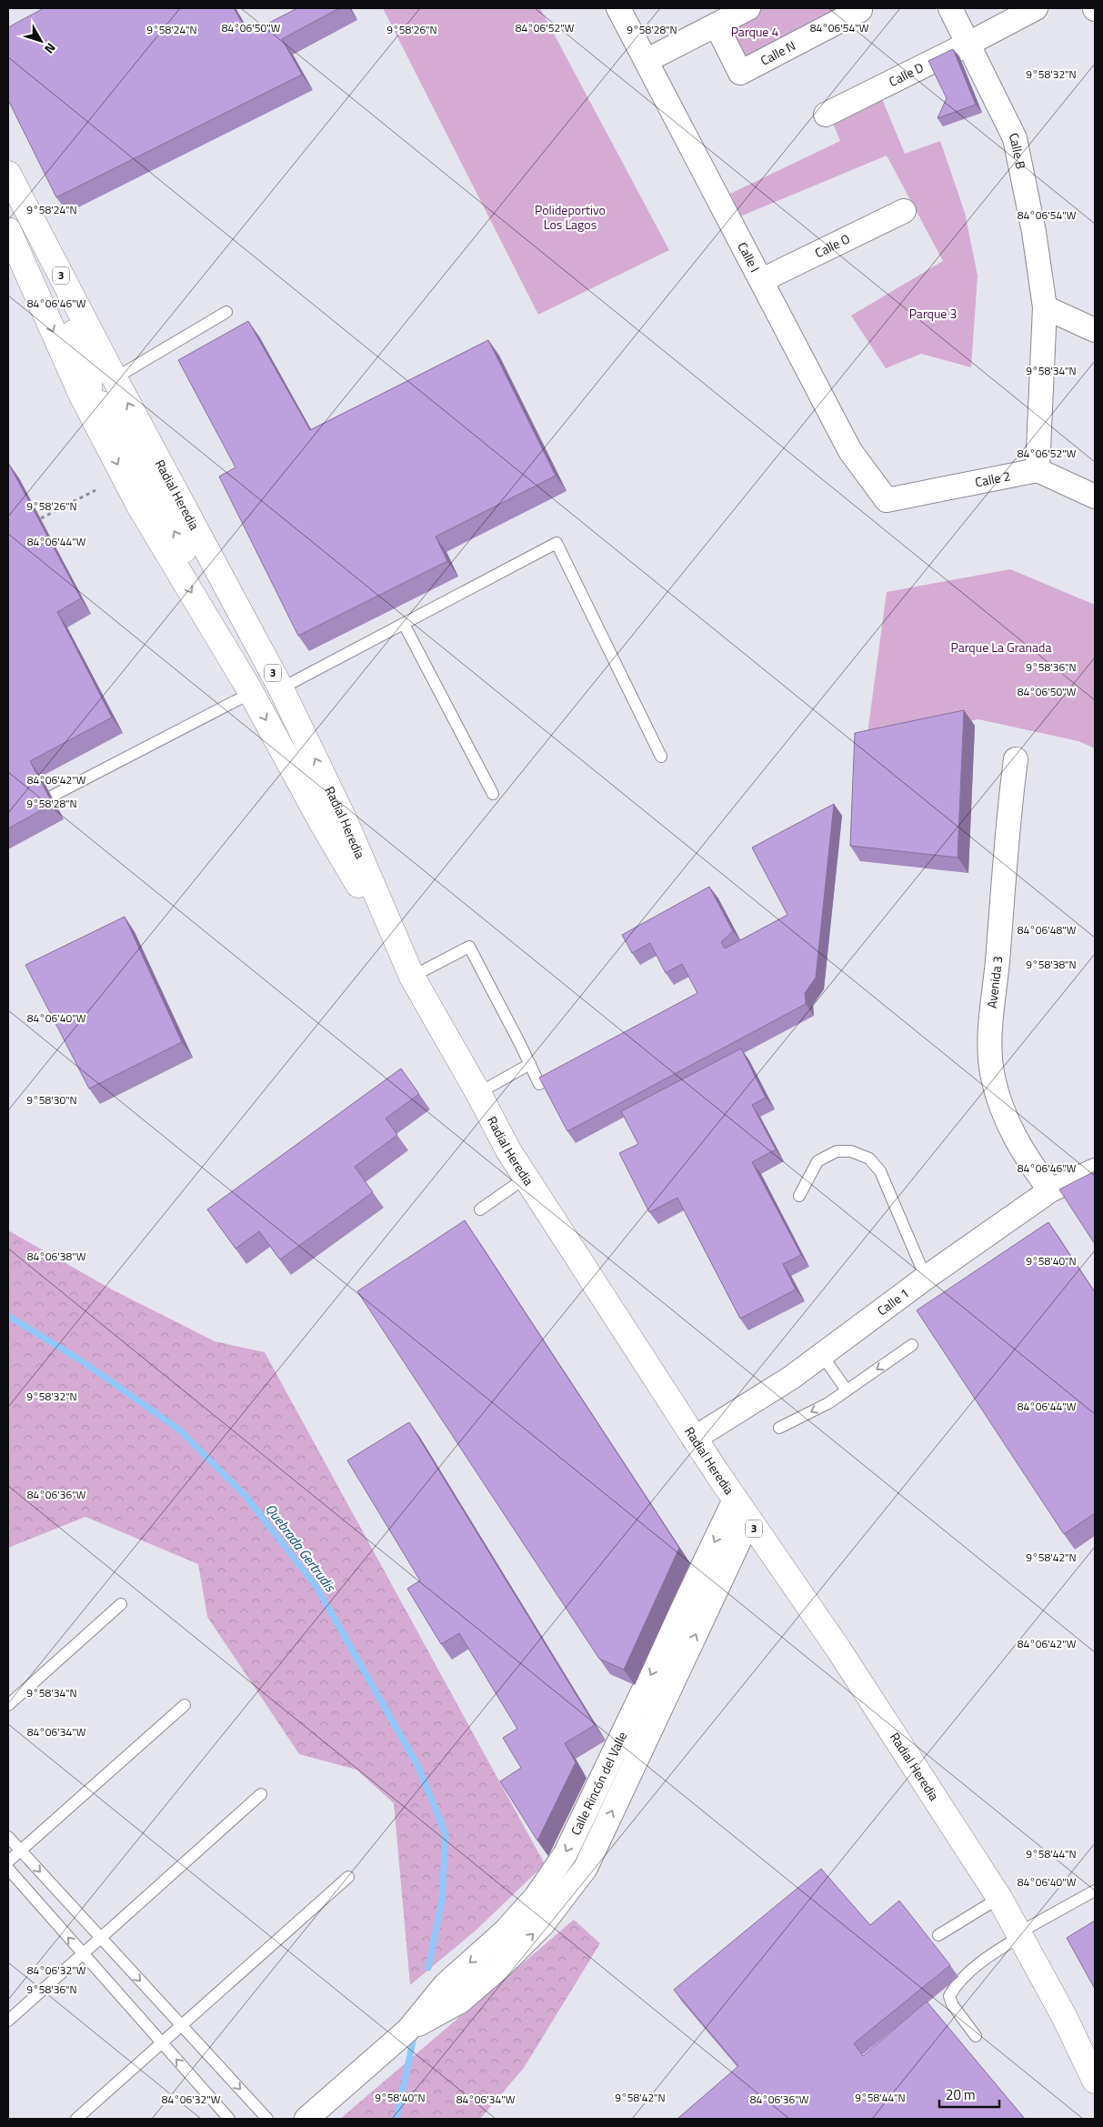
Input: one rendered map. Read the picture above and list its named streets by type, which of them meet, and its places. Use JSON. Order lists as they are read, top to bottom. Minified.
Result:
{"streets":{"main road":["3","Radial Heredia"],"street":["Calle N","Calle D","Calle B","Calle O","Calle I","Calle 2","Avenida 3","Calle 1","Calle Rincón del Valle"]},"crossings":[["Calle D","Calle B"],["Calle B","Calle 2"],["Calle O","Calle I"],["Calle I","Calle 2"],["Radial Heredia","Calle 1"],["Radial Heredia","Calle Rincón del Valle"],["Avenida 3","Calle 1"]],"water":["Quebrada Gertrudis"],"parks":["Parque 4","Polideportivo Los Lagos","Parque 3","Parque La Granada"],"scale_bar":"20 m","north":"bottom right","coordinates":["84°06'50\"W","84°06'52\"W","84°06'54\"W","9°58'24\"N","9°58'26\"N","9°58'28\"N","9°58'32\"N","84°06'46\"W","9°58'34\"N","84°06'44\"W","9°58'36\"N","84°06'42\"W","84°06'48\"W","9°58'38\"N","84°06'40\"W","9°58'30\"N","84°06'38\"W","9°58'40\"N","84°06'36\"W","9°58'42\"N","84°06'34\"W","9°58'44\"N","84°06'32\"W"]}
